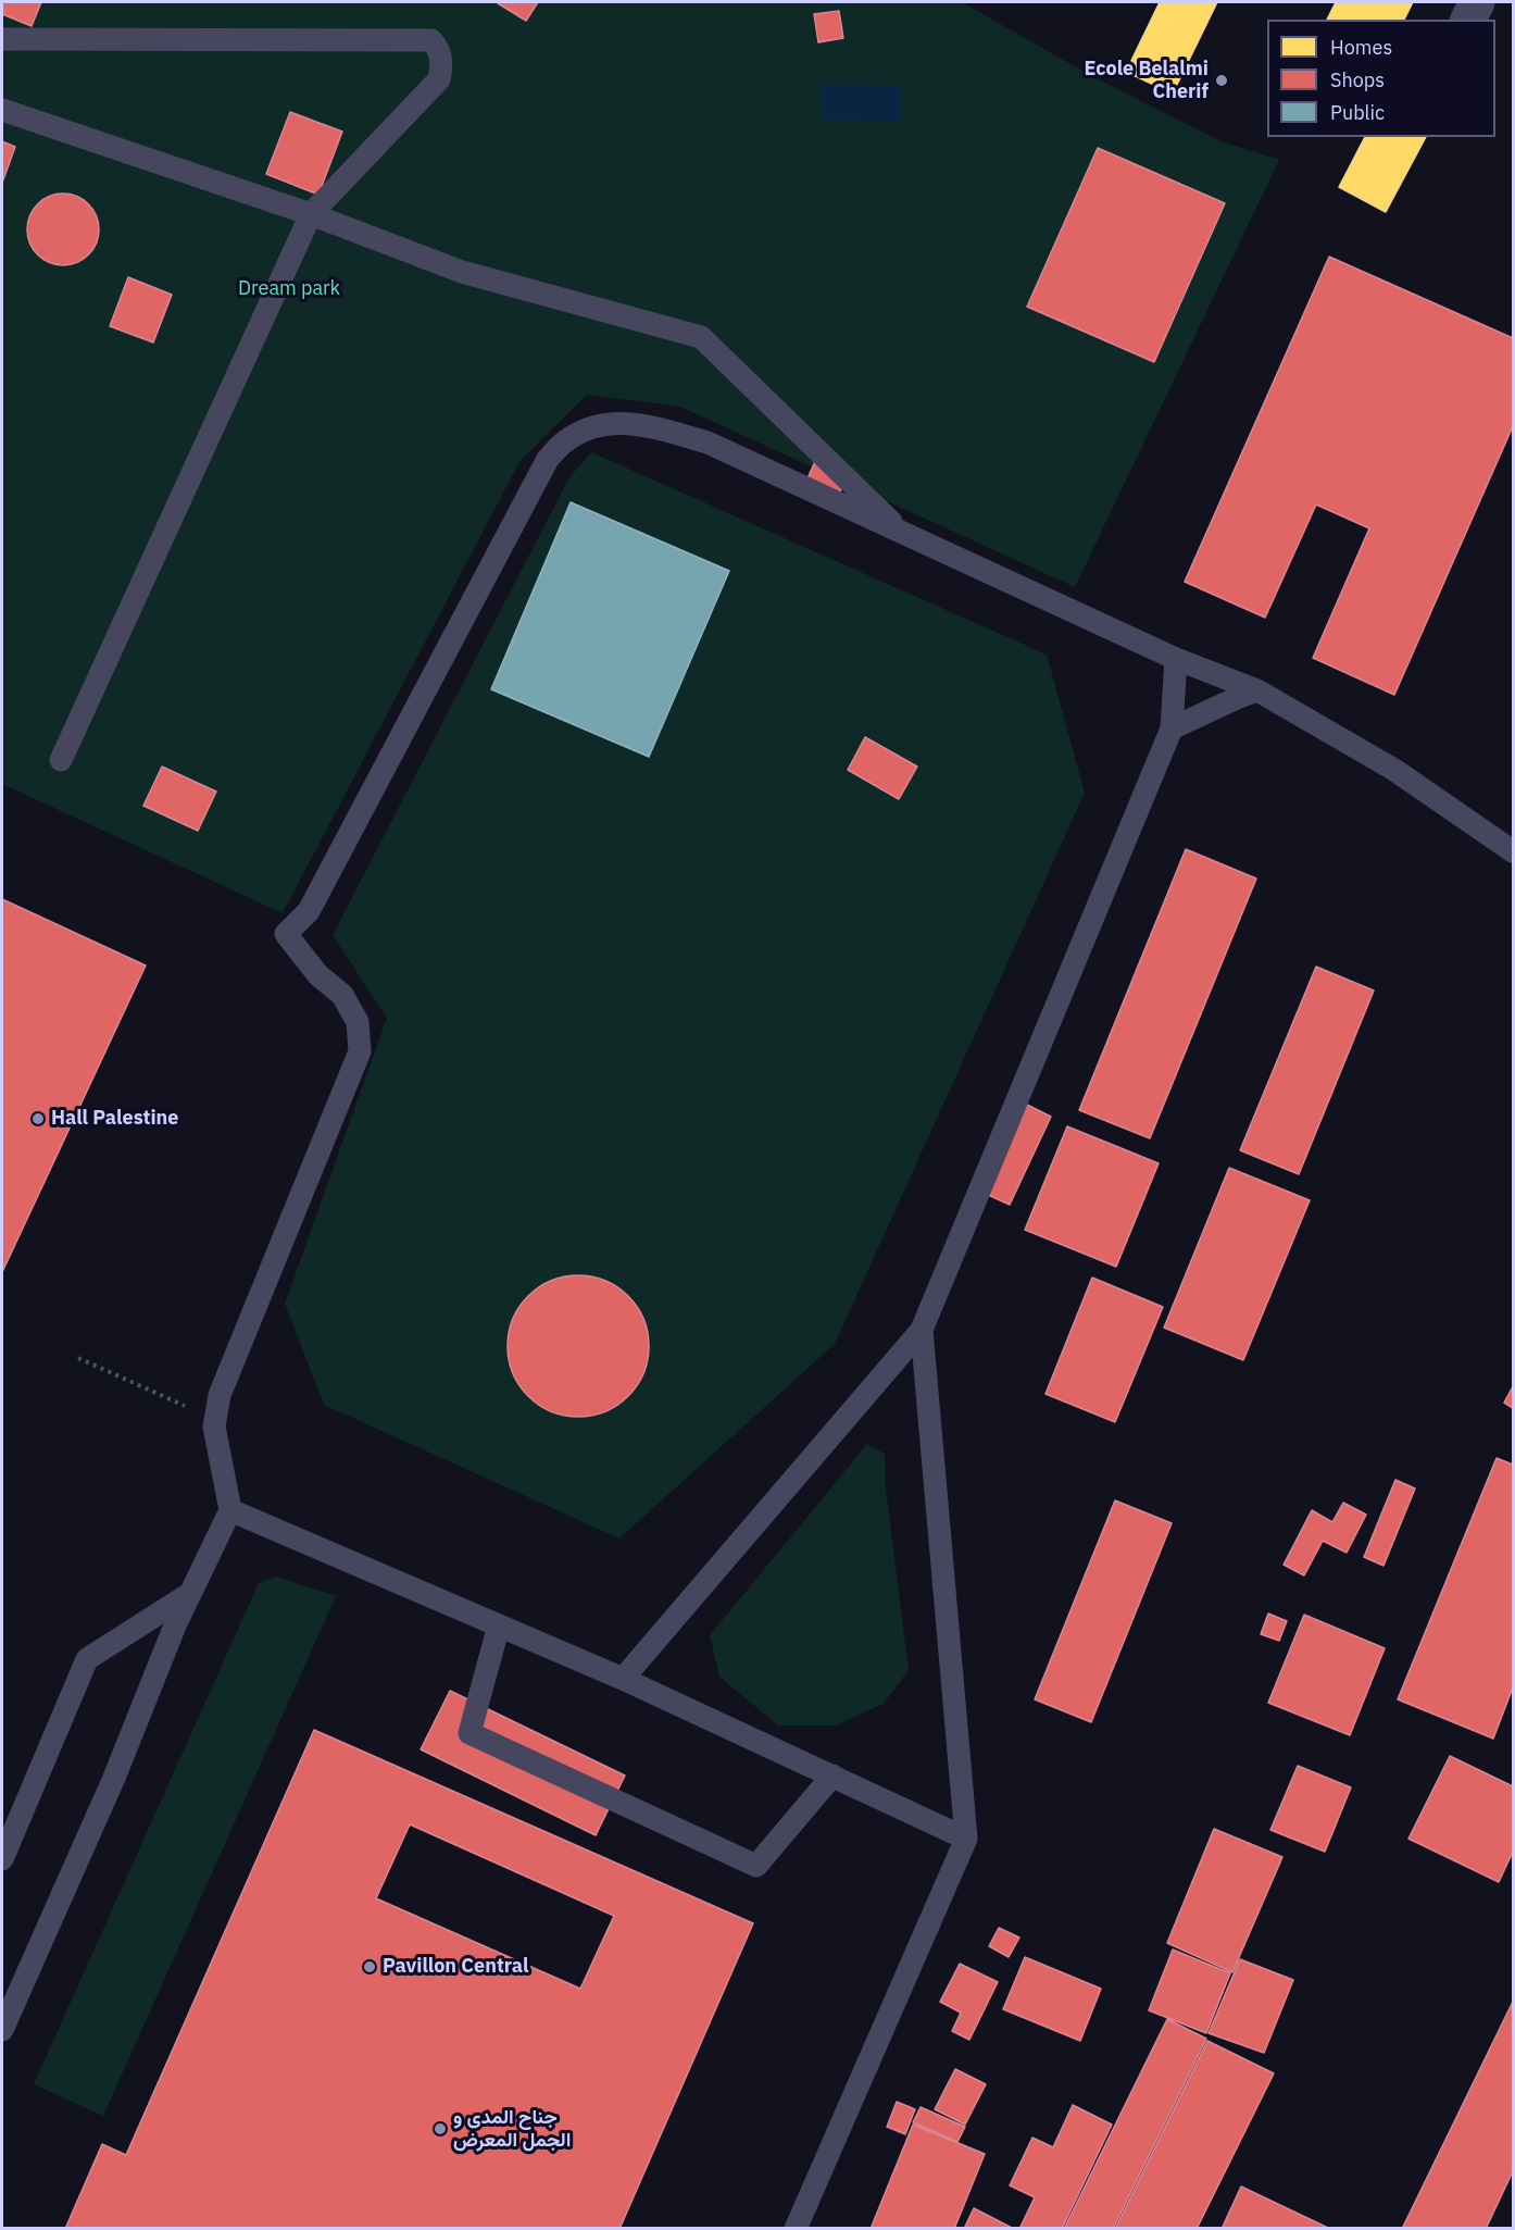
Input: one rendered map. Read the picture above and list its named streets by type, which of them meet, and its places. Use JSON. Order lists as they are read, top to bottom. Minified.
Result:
{"parks":["Dream park"],"places":["Ecole Belalmi Cherif","Hall Palestine","Pavillon Central","جناح المدى و الجمل المعرض"],"legend":["Homes","Shops","Public"]}
